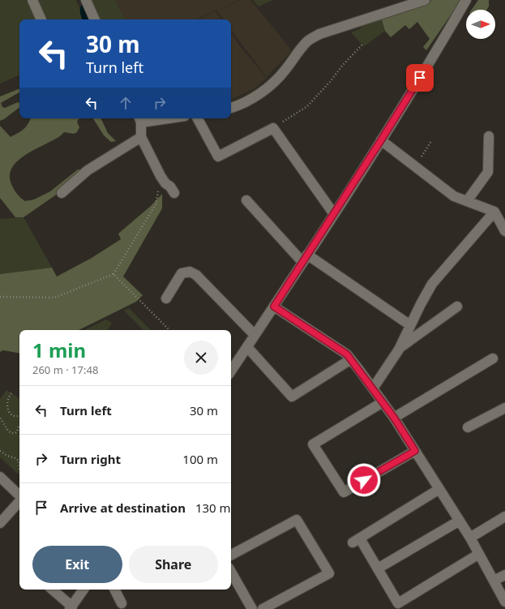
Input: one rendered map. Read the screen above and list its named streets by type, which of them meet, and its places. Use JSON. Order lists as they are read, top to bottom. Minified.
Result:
{"north":"right","page":{"turn":["30 m","Turn left"],"heading":["1 min","260 m · 17:48"],"list":[{"name":"Turn left","value":"30 m"},{"name":"Turn right","value":"100 m"},{"name":"Arrive at destination","value":"130 m"}],"buttons":["Exit","Share"]}}
